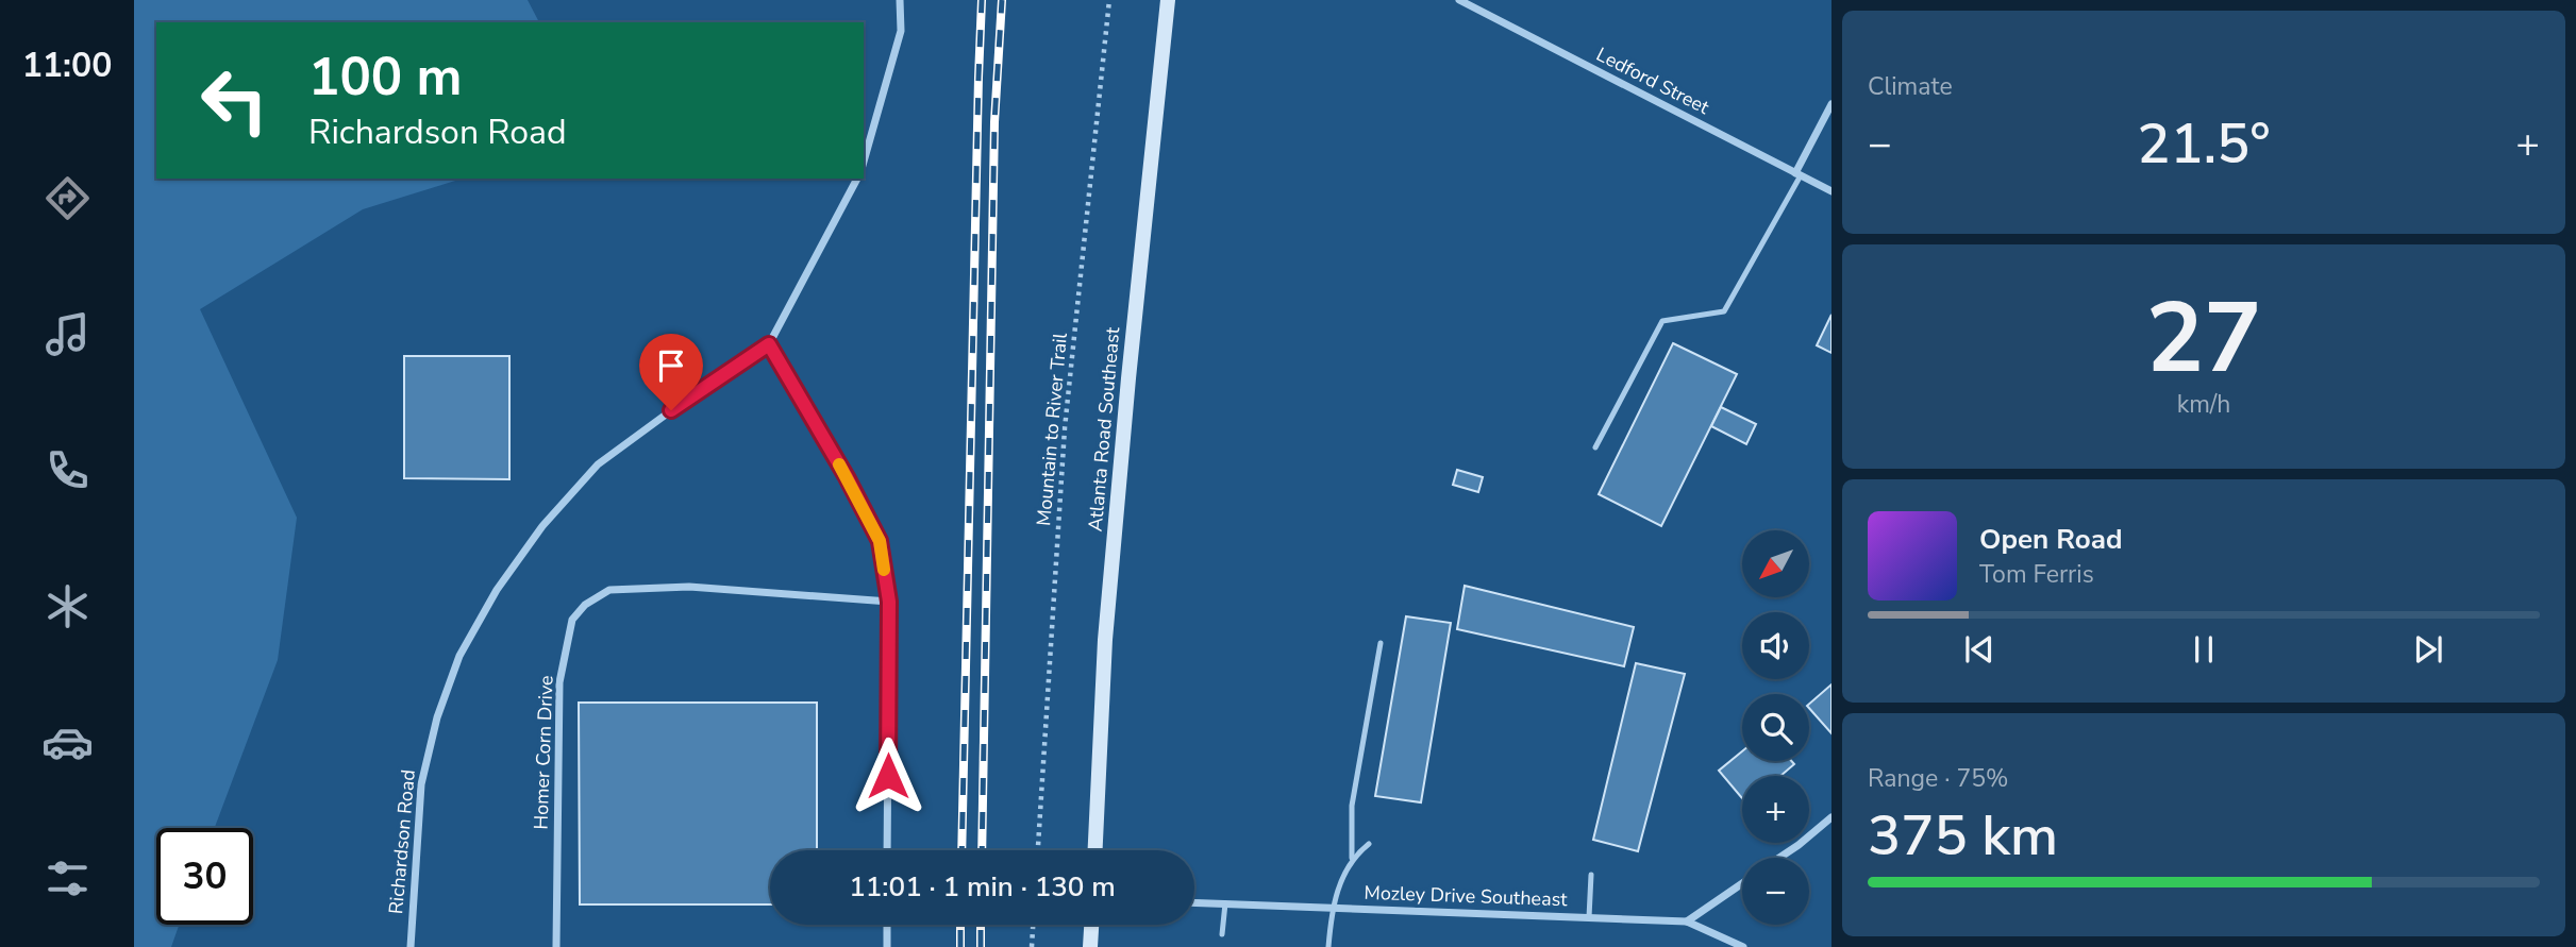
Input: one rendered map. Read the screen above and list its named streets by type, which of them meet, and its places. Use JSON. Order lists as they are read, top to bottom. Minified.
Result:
{"streets":{"main road":["Atlanta Road Southeast"],"street":["Ledford Street","Homer Corn Drive","Richardson Road","Mozley Drive Southeast"],"path":["Mountain to River Trail"]},"north":"bottom left","page":{"tabs":"11:00","tile":["Climate",["27","km/h"],["Range · 75%","375 km"]],"turn":["100 m","Richardson Road"],"heat":["−","21.5°","+"],"song":["Open Road","Tom Ferris"],"map_buttons":["+","−"],"limit":"30","trip":"11:01 · 1 min · 130 m"}}
